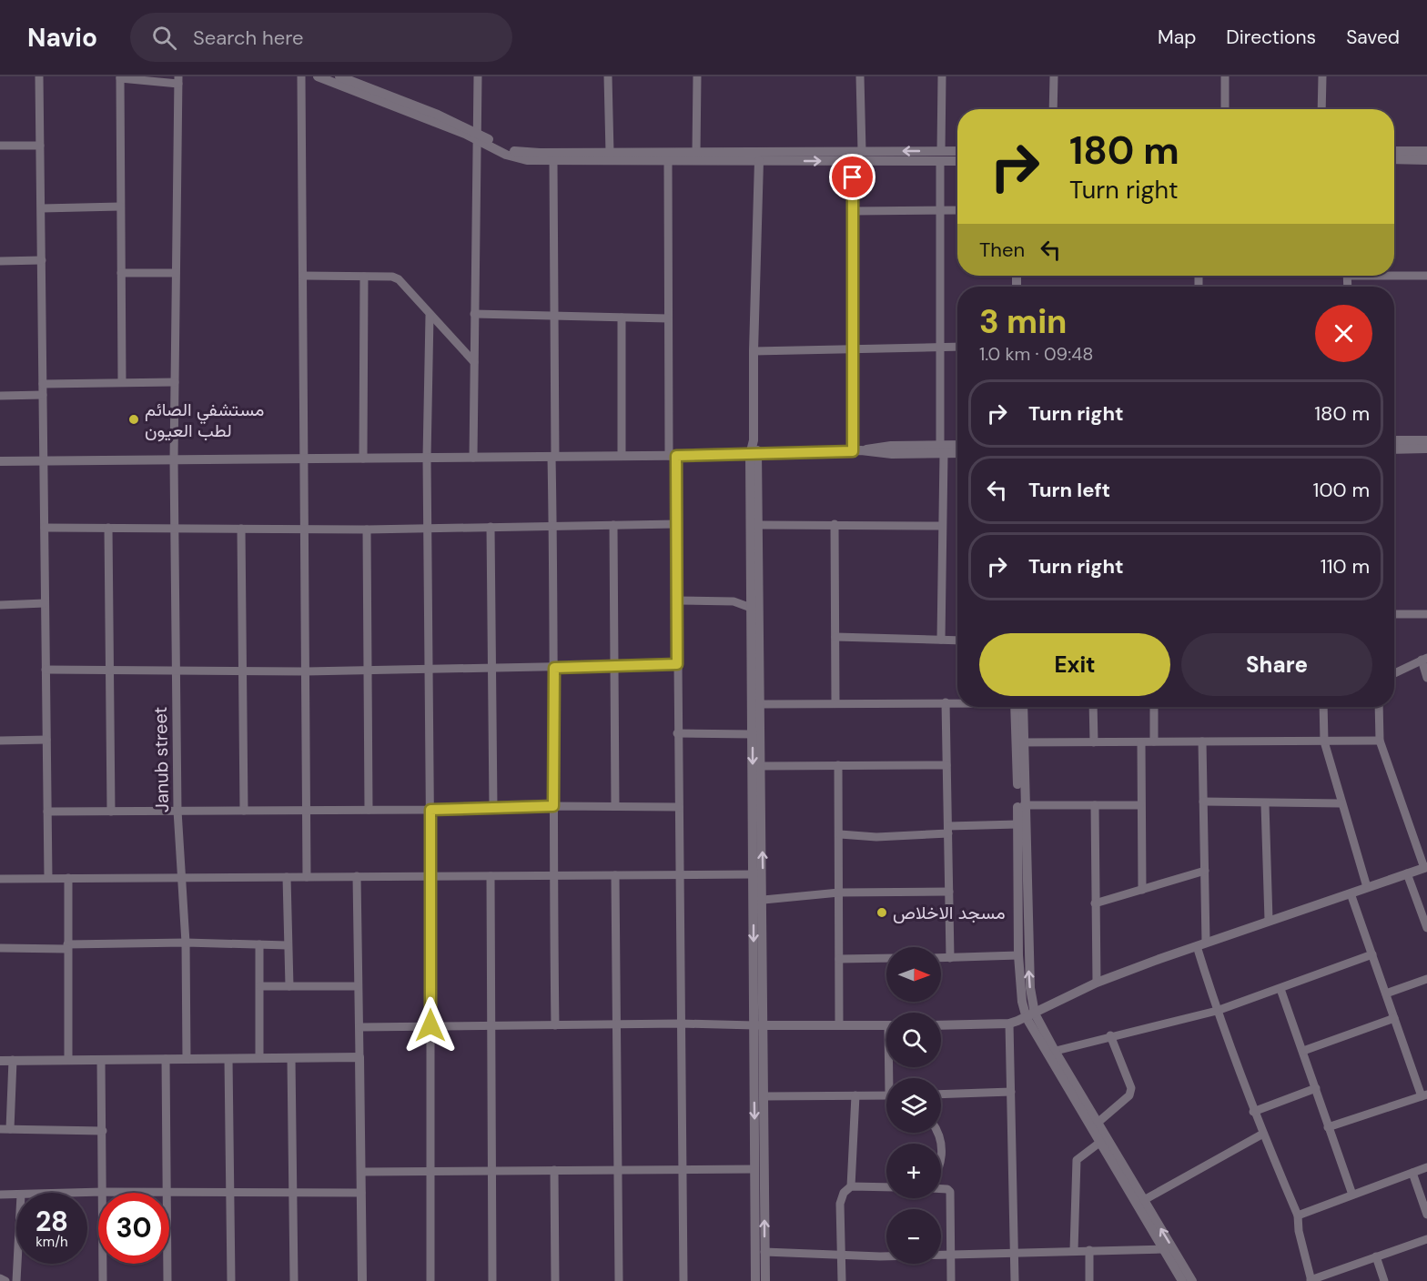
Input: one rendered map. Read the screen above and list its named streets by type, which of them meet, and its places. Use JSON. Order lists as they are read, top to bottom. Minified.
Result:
{"streets":{"street":["Janub street"]},"places":["مستشفي الصائم لطب العيون","مسجد الاخلاص"],"north":"right","page":{"header":"Navio","search":"Search here","nav":["Map","Directions","Saved"],"turn":["180 m","Turn right"],"then":"Then","heading":["3 min","1.0 km · 09:48"],"list":[{"name":"Turn right","value":"180 m"},{"name":"Turn left","value":"100 m"},{"name":"Turn right","value":"110 m"}],"buttons":["Exit","Share"],"map_buttons":["+","−"],"speed":"28 km/h","limit":"30"}}
